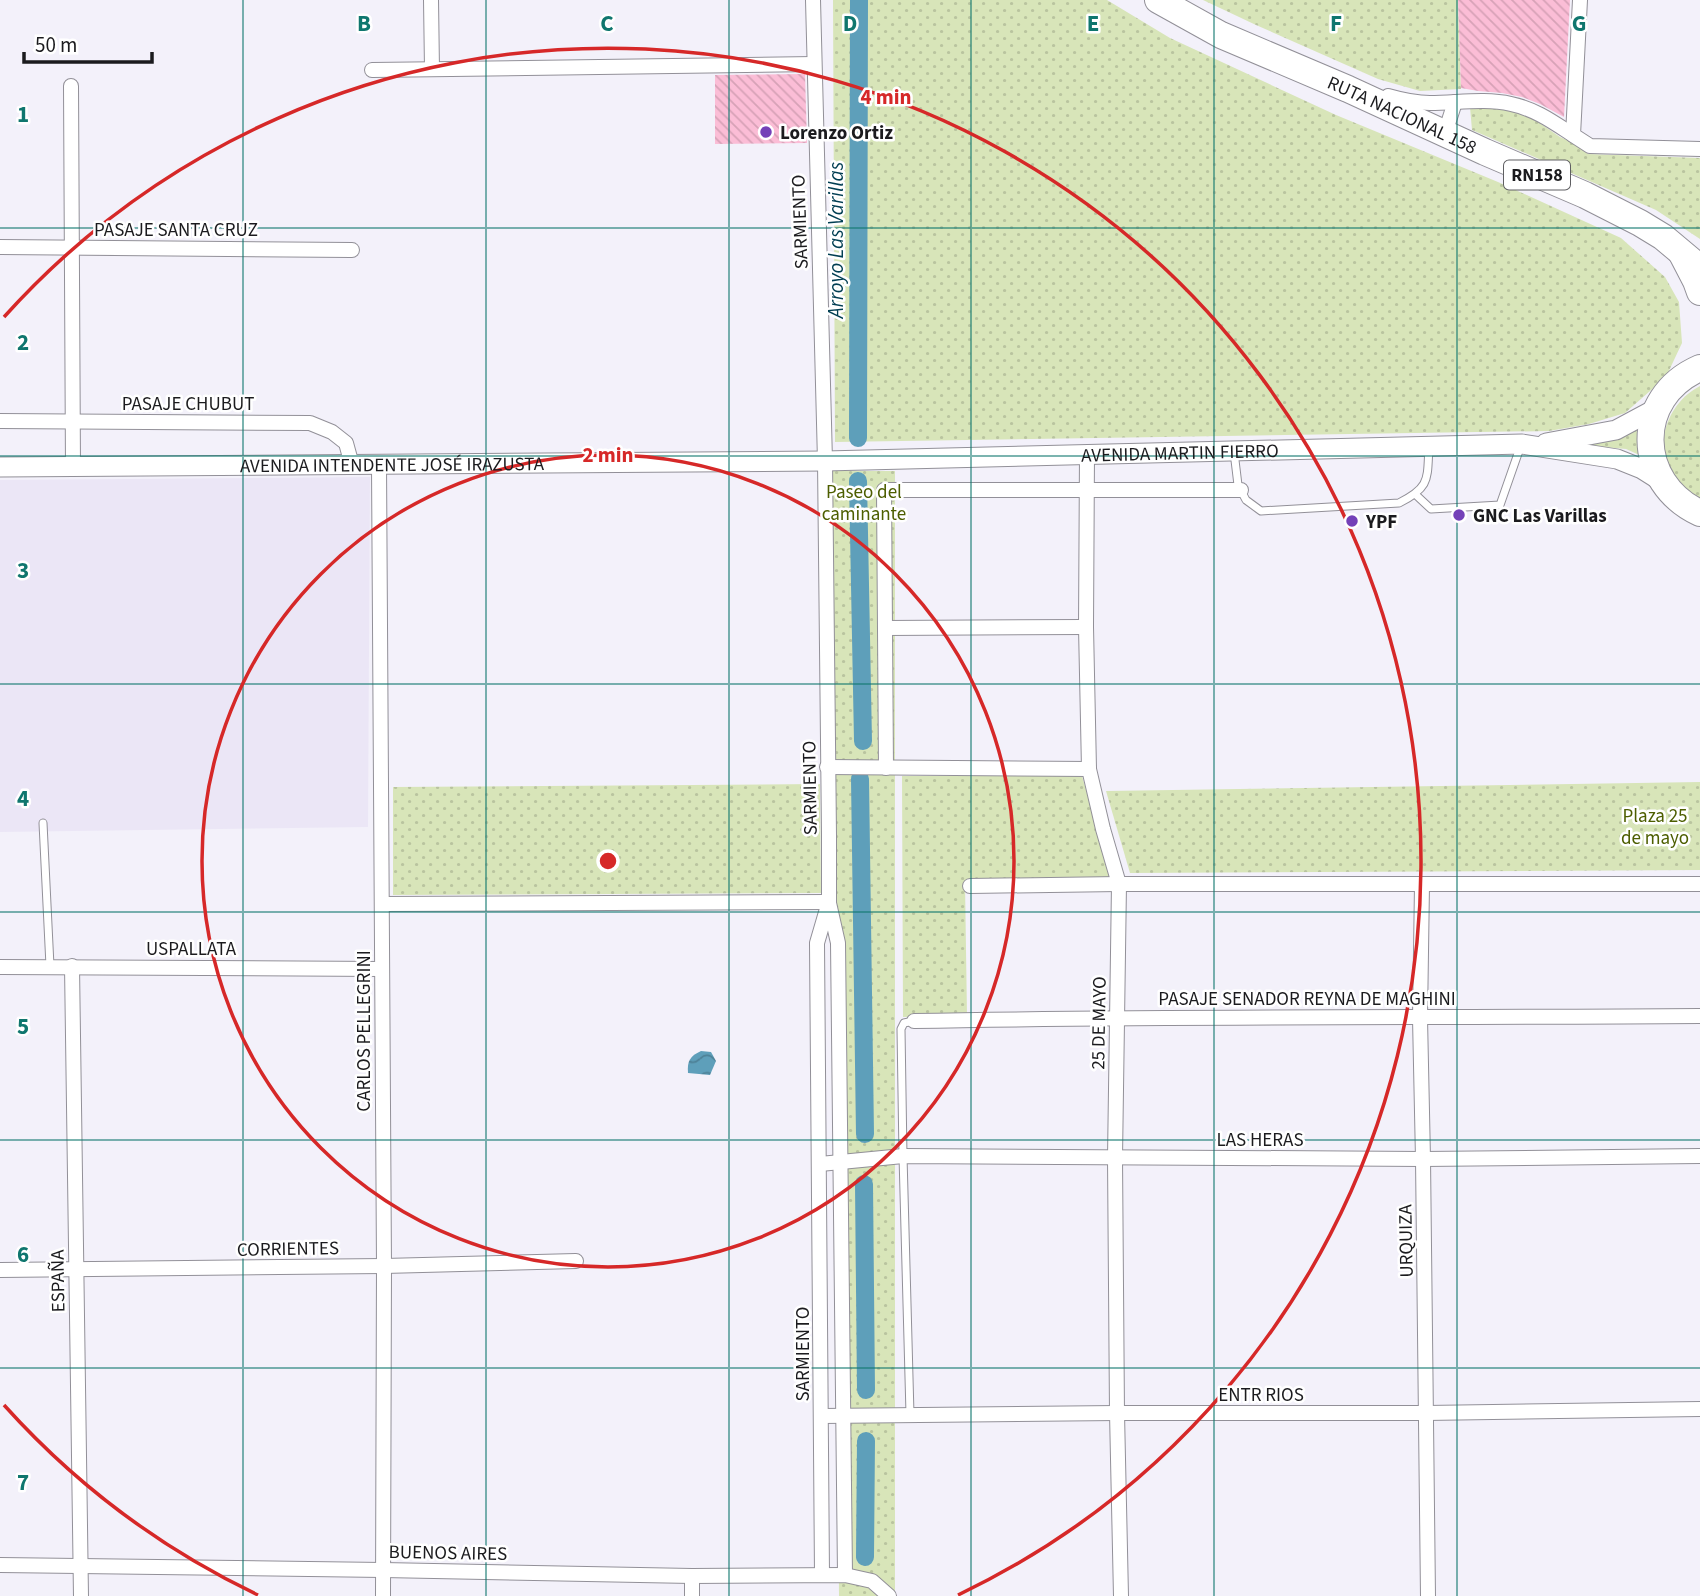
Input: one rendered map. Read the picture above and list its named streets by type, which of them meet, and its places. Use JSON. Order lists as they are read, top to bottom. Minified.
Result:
{"streets":{"highway":["RUTA NACIONAL 158","RN158"],"main road":["AVENIDA MARTIN FIERRO","AVENIDA INTENDENTE JOSÉ IRAZUSTA"],"street":["SARMIENTO","PASAJE SANTA CRUZ","PASAJE CHUBUT","USPALLATA","PASAJE SENADOR REYNA DE MAGHINI","25 DE MAYO","CARLOS PELLEGRINI","LAS HERAS","URQUIZA","CORRIENTES","ESPAÑA","ENTR RIOS","BUENOS AIRES"]},"crossings":[["SARMIENTO","AVENIDA MARTIN FIERRO"],["SARMIENTO","AVENIDA INTENDENTE JOSÉ IRAZUSTA"],["SARMIENTO","LAS HERAS"],["SARMIENTO","ENTR RIOS"],["SARMIENTO","BUENOS AIRES"],["PASAJE CHUBUT","AVENIDA INTENDENTE JOSÉ IRAZUSTA"],["AVENIDA MARTIN FIERRO","AVENIDA INTENDENTE JOSÉ IRAZUSTA"],["AVENIDA MARTIN FIERRO","25 DE MAYO"],["AVENIDA INTENDENTE JOSÉ IRAZUSTA","CARLOS PELLEGRINI"],["USPALLATA","CARLOS PELLEGRINI"],["USPALLATA","ESPAÑA"],["PASAJE SENADOR REYNA DE MAGHINI","25 DE MAYO"],["PASAJE SENADOR REYNA DE MAGHINI","URQUIZA"],["25 DE MAYO","LAS HERAS"],["25 DE MAYO","ENTR RIOS"],["CARLOS PELLEGRINI","CORRIENTES"],["CARLOS PELLEGRINI","BUENOS AIRES"],["LAS HERAS","URQUIZA"],["URQUIZA","ENTR RIOS"],["CORRIENTES","ESPAÑA"],["ESPAÑA","BUENOS AIRES"]],"water":["Arroyo Las Varillas"],"parks":["Paseo del caminante","Plaza 25 de mayo"],"places":["Lorenzo Ortiz","GNC Las Varillas","YPF"],"scale_bar":"50 m","grid":{"columns":["B","C","D","E","F","G"],"rows":["1","2","3","4","5","6","7"]},"rings":["4 min","2 min"]}
